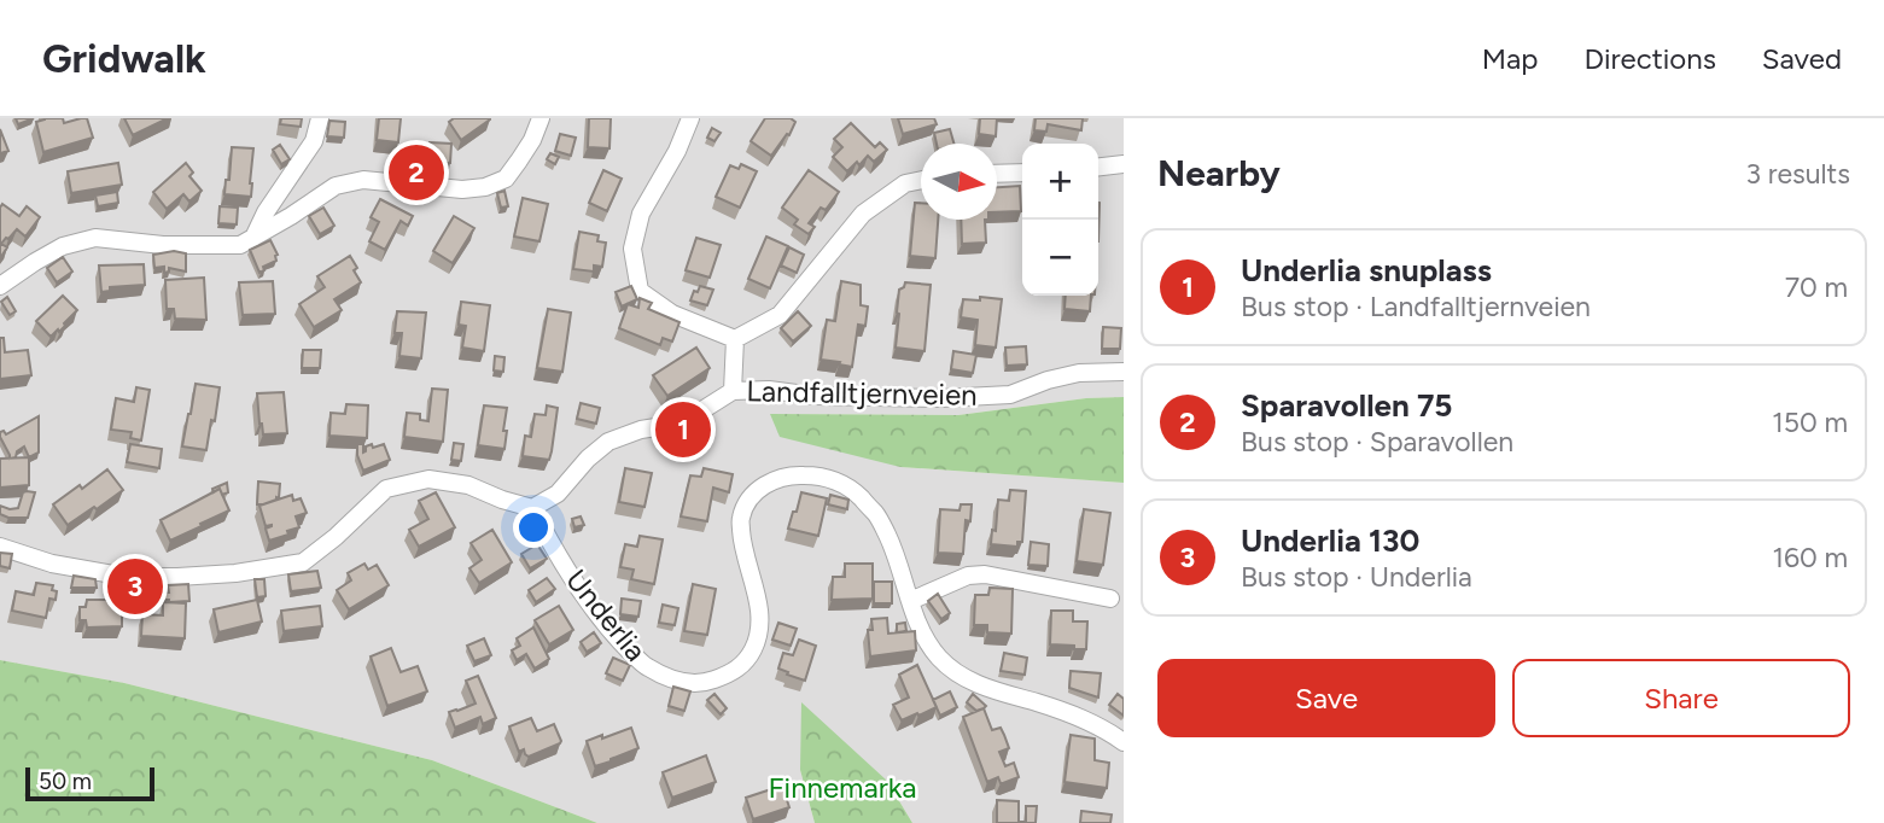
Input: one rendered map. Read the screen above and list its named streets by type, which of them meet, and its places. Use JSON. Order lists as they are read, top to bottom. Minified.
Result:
{"streets":{"street":["Landfalltjernveien","Underlia"]},"crossings":[["Landfalltjernveien","Underlia"]],"parks":["Finnemarka"],"scale_bar":"50 m","north":"right","page":{"header":"Gridwalk","nav":["Map","Directions","Saved"],"heading":["Nearby","3 results"],"pins":["2","1","3"],"map_buttons":["+","−"],"list":[{"mark":"1","name":"Underlia snuplass","note":"Bus stop · Landfalltjernveien","value":"70 m"},{"mark":"2","name":"Sparavollen 75","note":"Bus stop · Sparavollen","value":"150 m"},{"mark":"3","name":"Underlia 130","note":"Bus stop · Underlia","value":"160 m"}],"buttons":["Save","Share"],"scale":"50 m"}}
